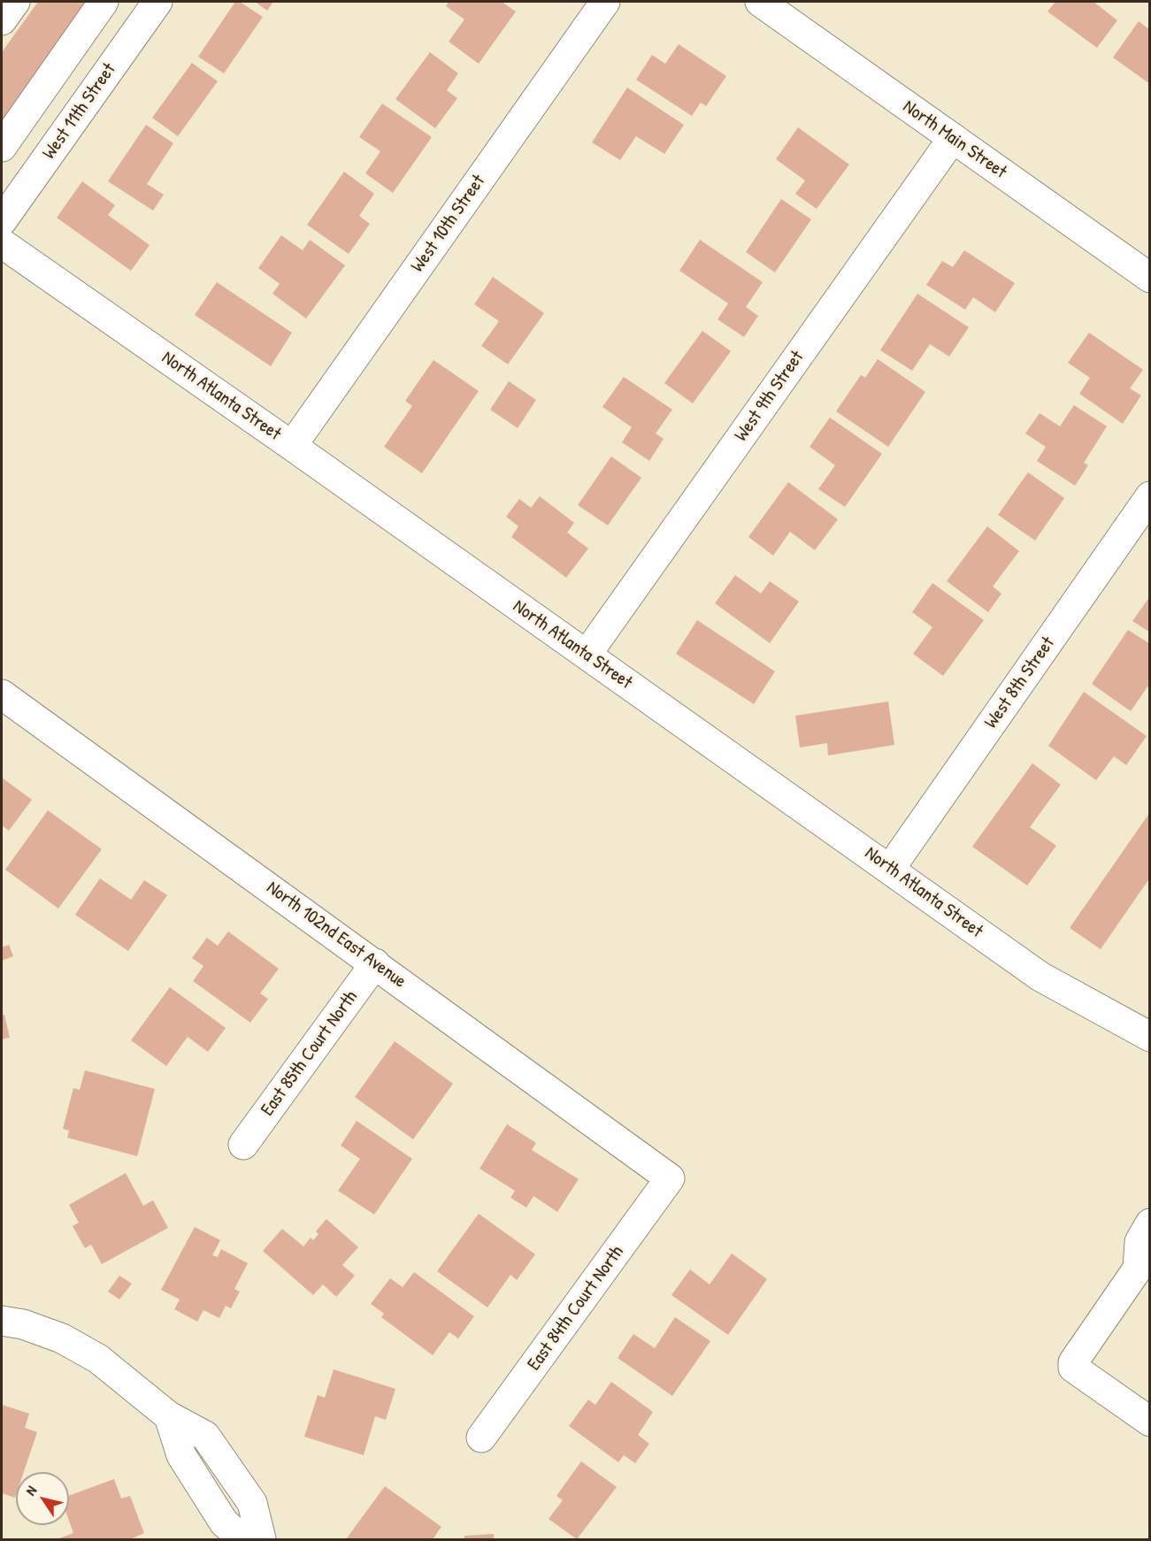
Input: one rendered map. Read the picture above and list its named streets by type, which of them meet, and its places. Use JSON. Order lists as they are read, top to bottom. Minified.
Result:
{"streets":{"street":["West 11th Street","North Main Street","West 10th Street","North Atlanta Street","West 9th Street","West 8th Street","North 102nd East Avenue","East 85th Court North","East 84th Court North"]},"crossings":[["North Main Street","West 9th Street"],["West 10th Street","North Atlanta Street"],["North Atlanta Street","West 9th Street"],["North Atlanta Street","West 8th Street"],["North 102nd East Avenue","East 85th Court North"],["North 102nd East Avenue","East 84th Court North"]],"north":"top left"}
